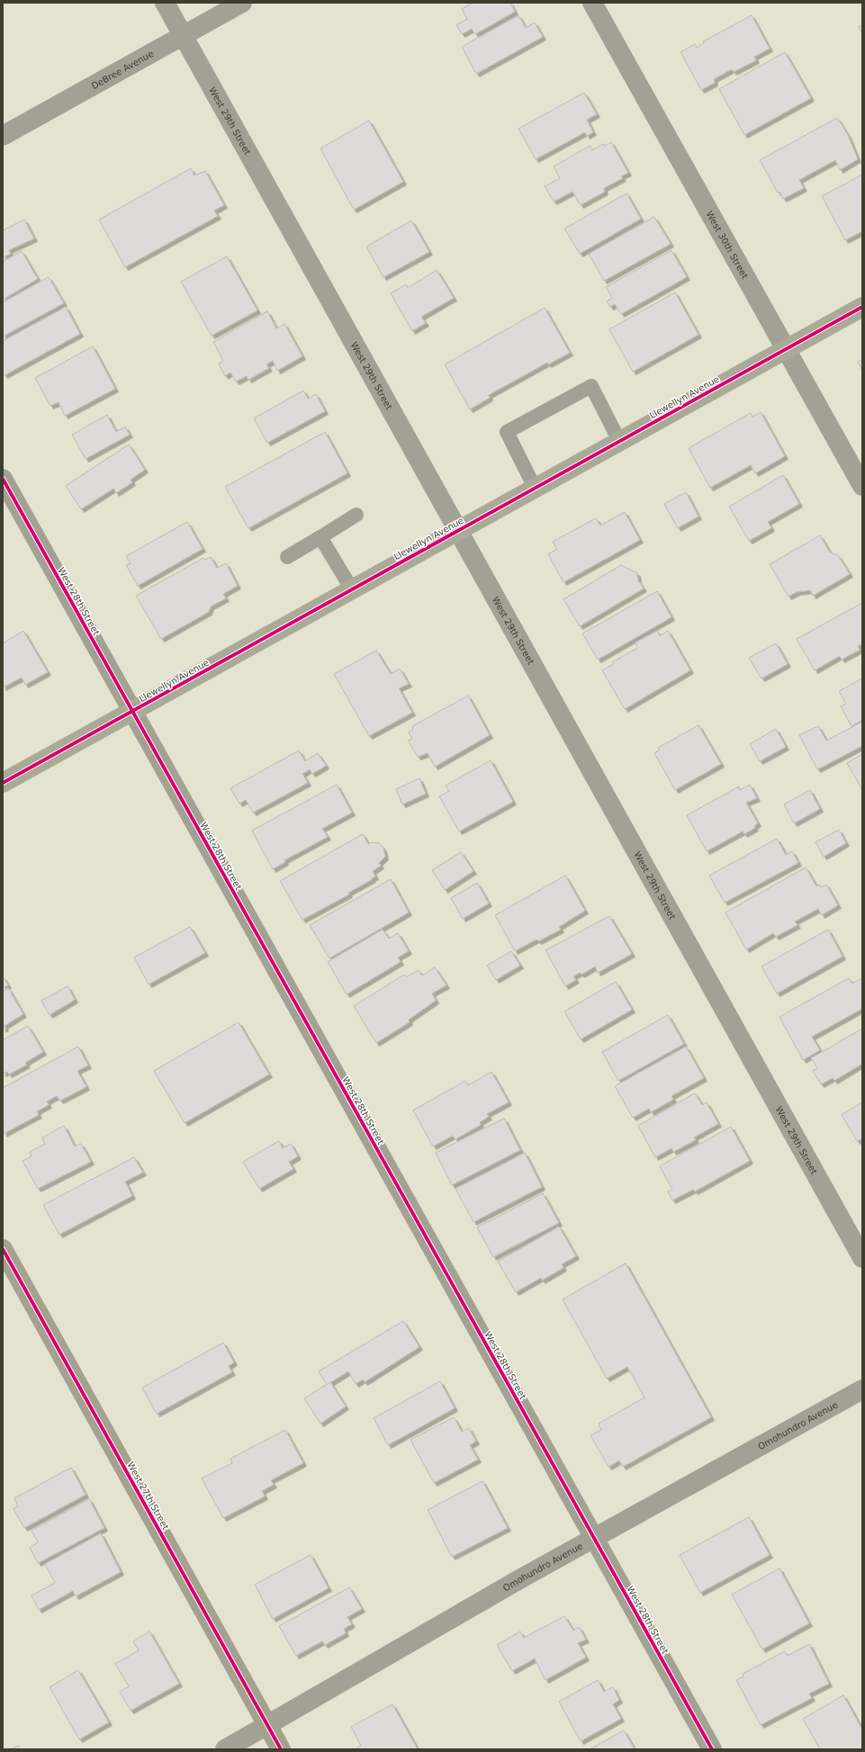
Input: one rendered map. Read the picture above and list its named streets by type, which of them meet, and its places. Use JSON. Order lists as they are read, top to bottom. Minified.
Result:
{"streets":{"main road":["West 27th Street"],"street":["DeBree Avenue","West 29th Street","West 30th Street","Llewellyn Avenue","West 28th Street","Omohundro Avenue"]},"crossings":[["DeBree Avenue","West 29th Street"],["West 29th Street","Llewellyn Avenue"],["West 30th Street","Llewellyn Avenue"],["Llewellyn Avenue","West 28th Street"],["West 28th Street","Omohundro Avenue"],["Omohundro Avenue","West 27th Street"]]}
